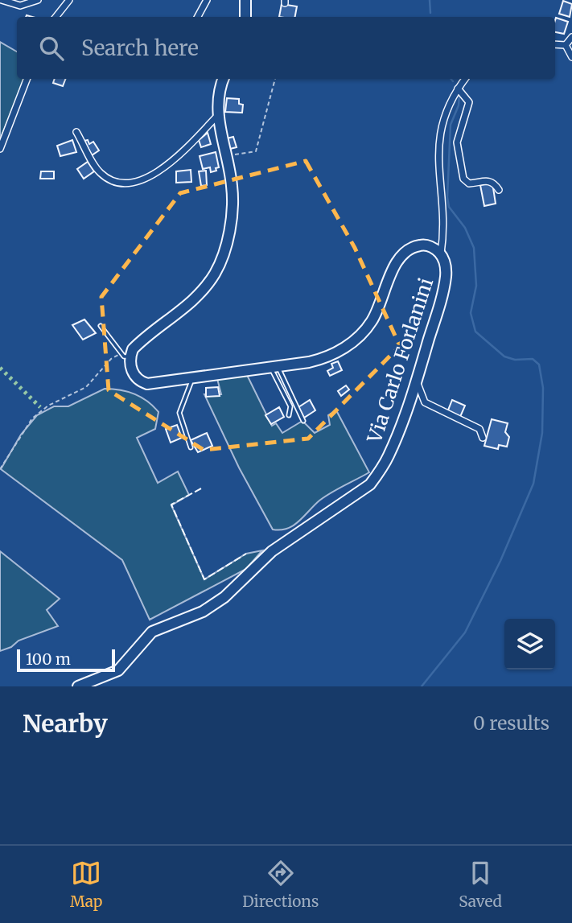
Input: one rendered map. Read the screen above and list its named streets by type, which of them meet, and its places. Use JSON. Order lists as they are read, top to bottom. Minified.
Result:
{"streets":{"main road":["Via Carlo Forlanini"]},"scale_bar":"100 m","page":{"search":"Search here","scale":"100 m","heading":["Nearby","0 results"],"nav":["Map","Directions","Saved"]}}
